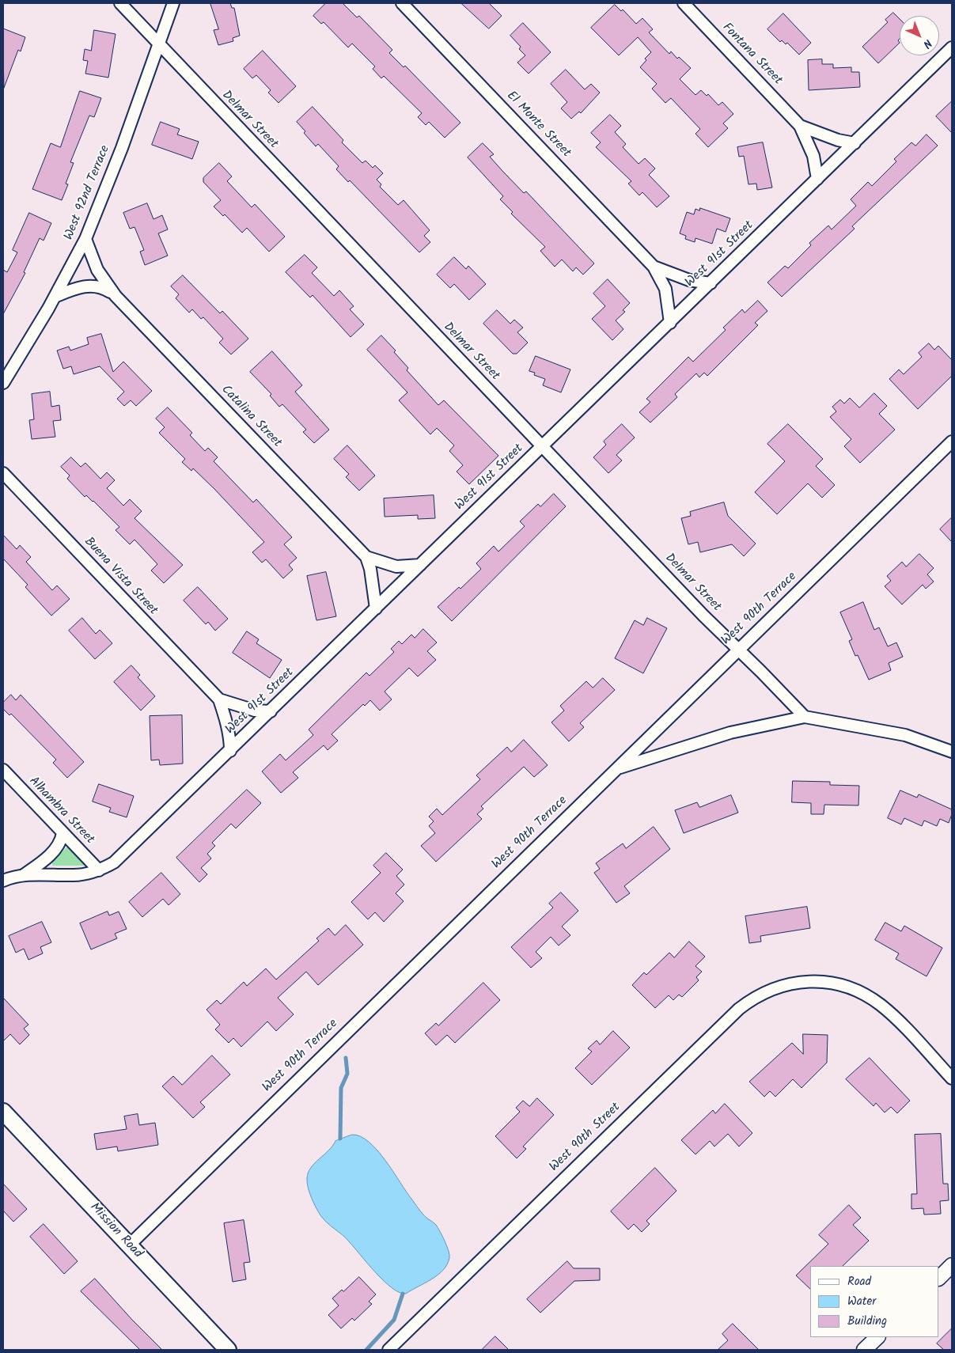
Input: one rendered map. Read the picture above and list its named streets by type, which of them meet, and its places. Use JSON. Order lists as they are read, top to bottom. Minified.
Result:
{"streets":{"main road":["Mission Road"],"street":["Fontana Street","Delmar Street","El Monte Street","West 92nd Terrace","West 91st Street","Catalina Street","Buena Vista Street","West 90th Terrace","Alhambra Street","West 90th Street"]},"crossings":[["Fontana Street","West 91st Street"],["Delmar Street","West 92nd Terrace"],["Delmar Street","West 91st Street"],["Delmar Street","West 90th Terrace"],["El Monte Street","West 91st Street"],["West 92nd Terrace","Catalina Street"],["West 91st Street","Catalina Street"],["West 91st Street","Buena Vista Street"],["West 91st Street","Alhambra Street"],["West 90th Terrace","Mission Road"]],"legend":["Road","Water","Building"],"north":"bottom right"}
